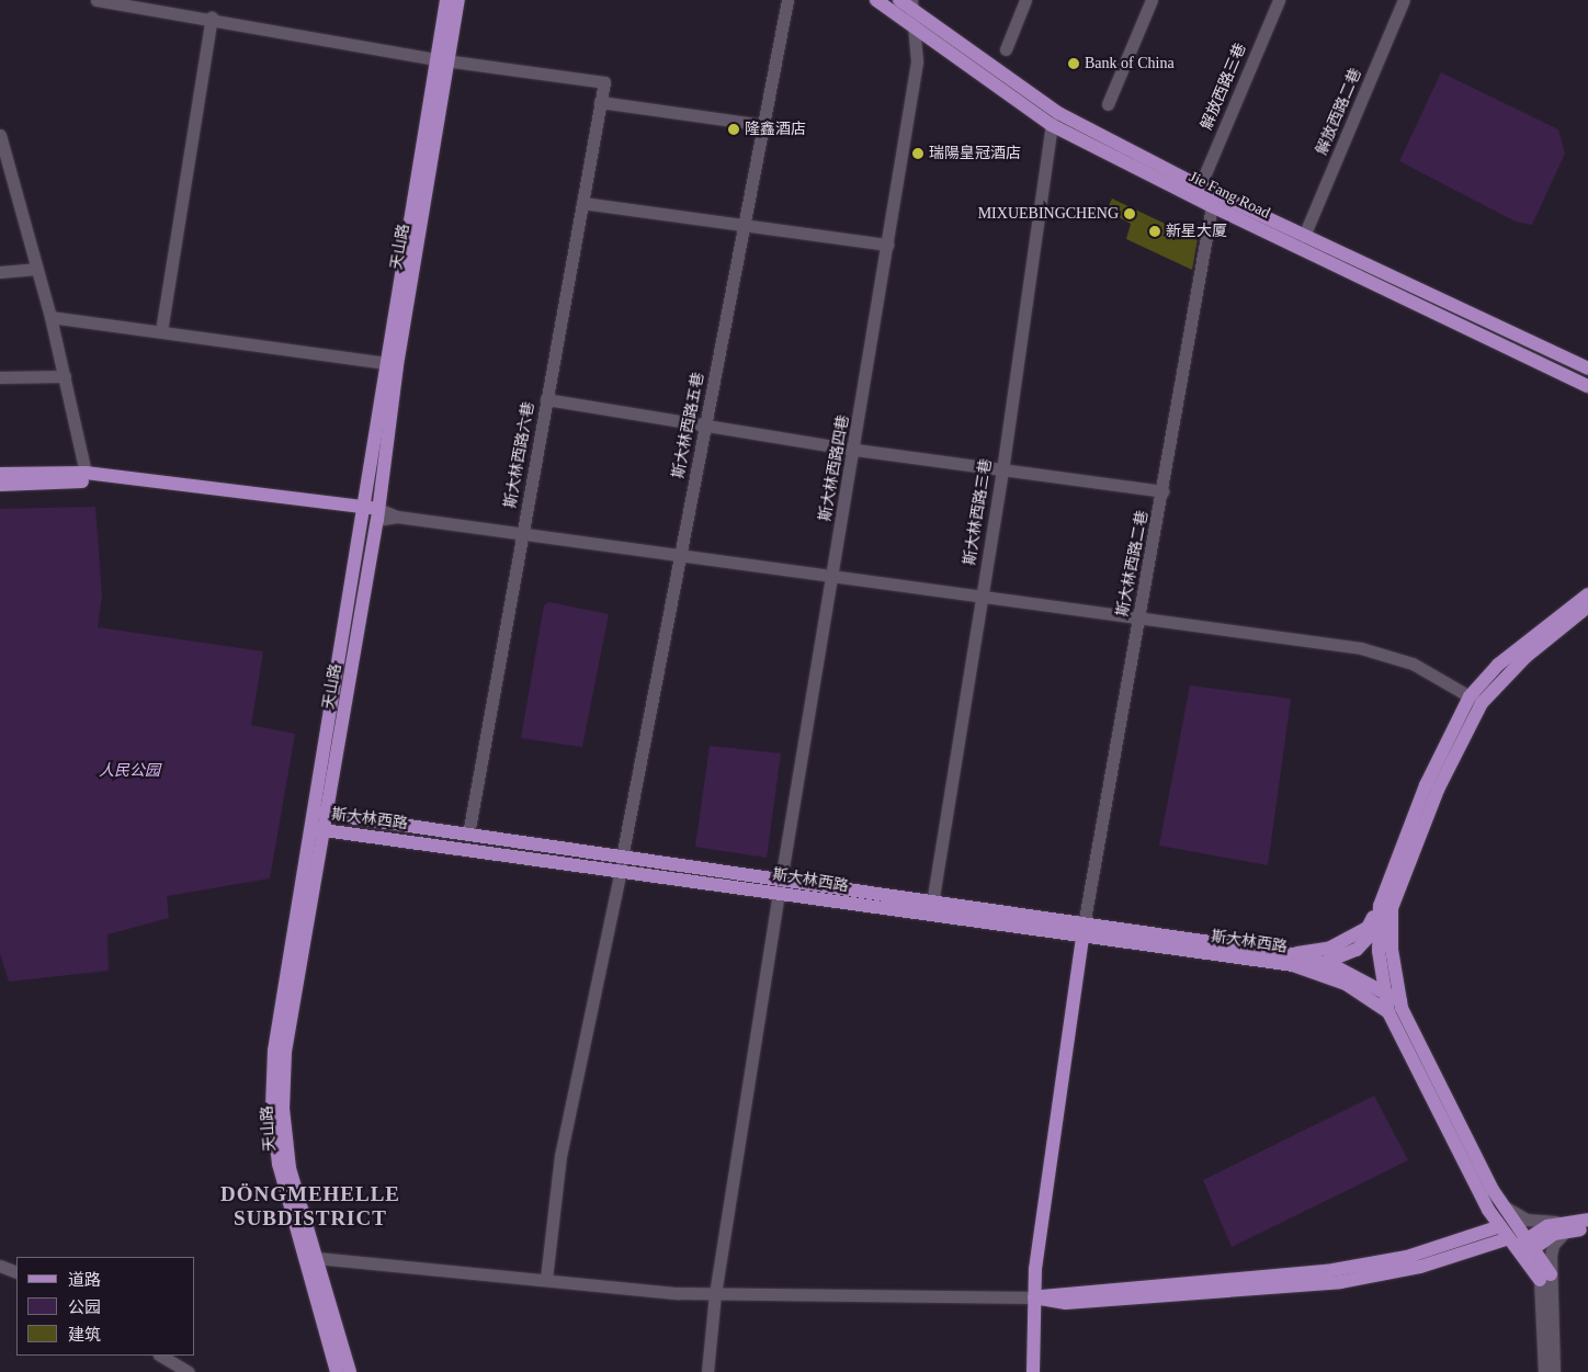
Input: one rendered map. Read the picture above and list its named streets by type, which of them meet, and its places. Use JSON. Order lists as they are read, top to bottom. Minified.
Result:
{"streets":{"main road":["Jie Fang Road","天山路","斯大林西路"],"street":["解放西路三巷","解放西路二巷","斯大林西路五巷","斯大林西路六巷","斯大林西路四巷","斯大林西路三巷","斯大林西路二巷"]},"crossings":[["解放西路三巷","Jie Fang Road"],["解放西路二巷","Jie Fang Road"],["Jie Fang Road","斯大林西路四巷"],["Jie Fang Road","斯大林西路三巷"],["Jie Fang Road","斯大林西路二巷"],["天山路","斯大林西路六巷"],["天山路","斯大林西路"],["斯大林西路五巷","斯大林西路"],["斯大林西路六巷","斯大林西路"],["斯大林西路四巷","斯大林西路"],["斯大林西路三巷","斯大林西路"],["斯大林西路二巷","斯大林西路"]],"districts":["DÖNGMEHELLE SUBDISTRICT"],"parks":["人民公园"],"places":["Bank of China","隆鑫酒店","瑞陽皇冠酒店","MIXUEBINGCHENG","新星大厦"],"legend":["道路","公园","建筑"]}
